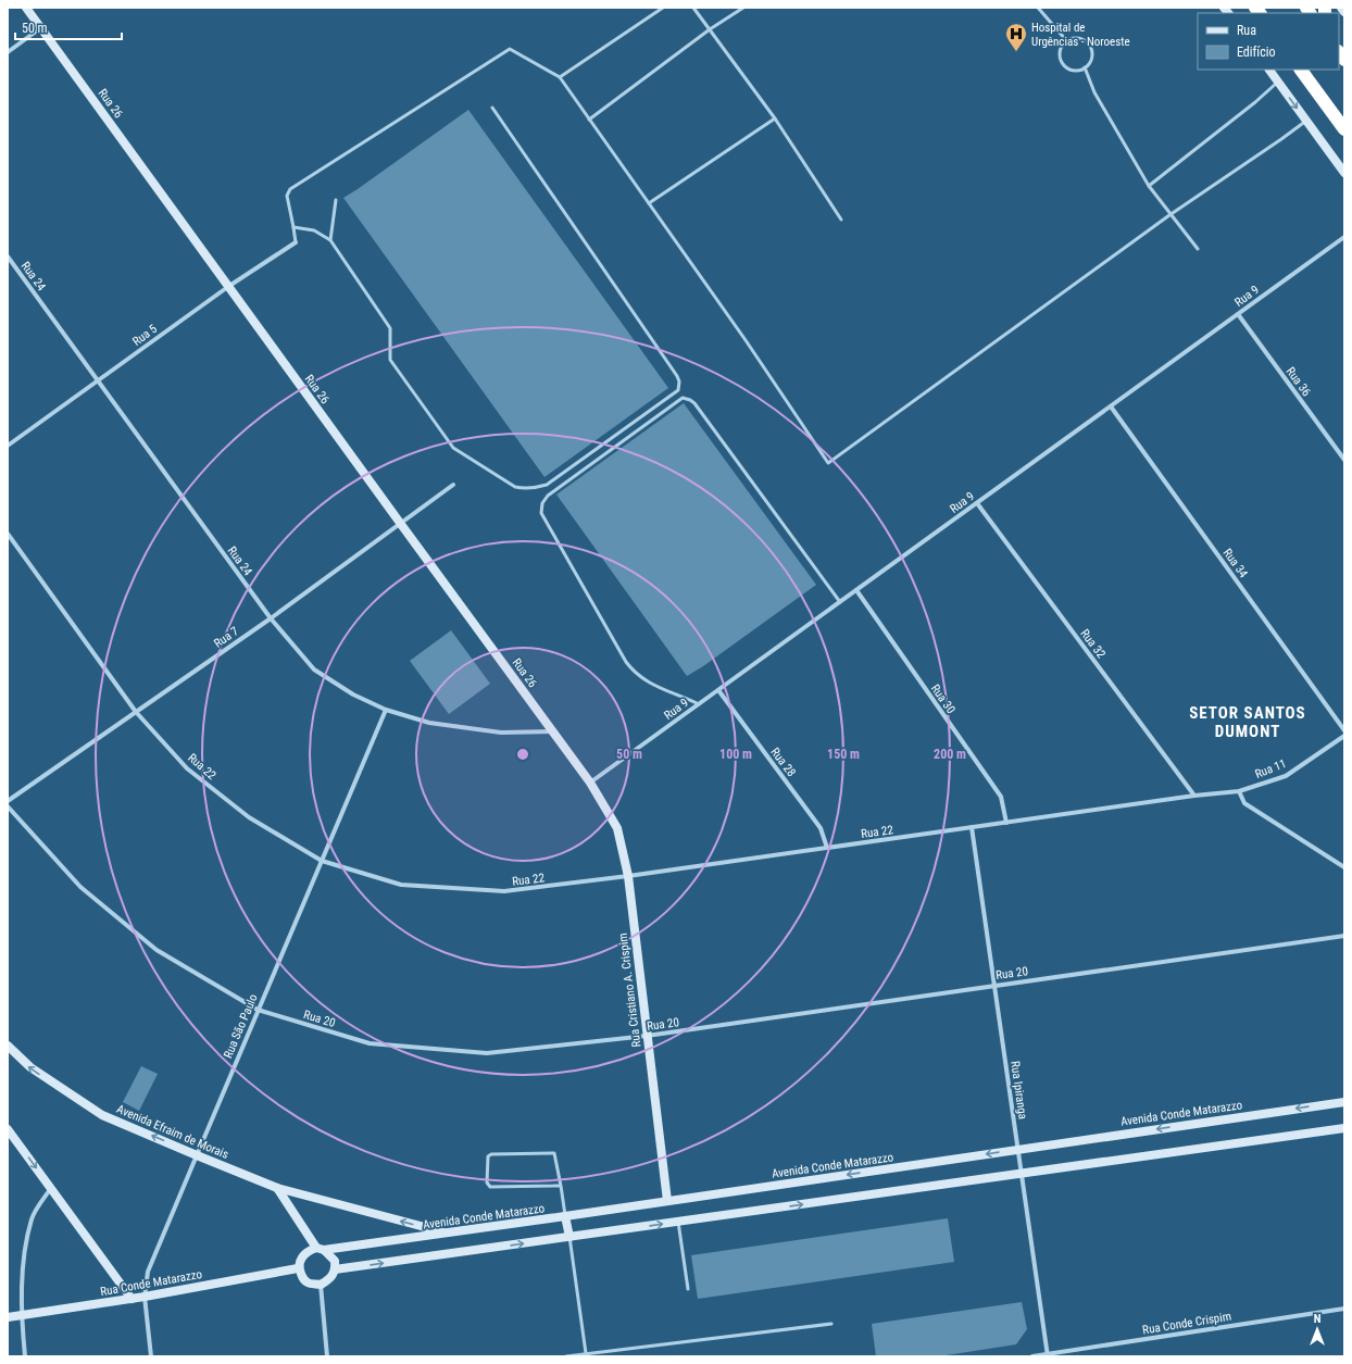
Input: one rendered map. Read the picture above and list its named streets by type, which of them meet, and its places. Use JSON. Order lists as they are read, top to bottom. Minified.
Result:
{"streets":{"street":["Rua 26","Rua 24","Rua 9","Rua 5","Rua 36","Rua 34","Rua 7","Rua 32","Rua 30","Rua 28","Rua 22","Rua 11","Rua 20","Rua Cristiano A. Crispim","Rua São Paulo","Rua Ipiranga","Avenida Conde Matarazzo","Avenida Efraim de Morais","Rua Conde Matarazzo","Rua Conde Crispim"]},"crossings":[["Rua 26","Rua 24"],["Rua 26","Rua 9"],["Rua 26","Rua 5"],["Rua 26","Rua 7"],["Rua 26","Rua Cristiano A. Crispim"],["Rua 24","Rua 5"],["Rua 24","Rua 7"],["Rua 24","Rua São Paulo"],["Rua 9","Rua 36"],["Rua 9","Rua 34"],["Rua 9","Rua 32"],["Rua 9","Rua 30"],["Rua 9","Rua 28"],["Rua 9","Rua Cristiano A. Crispim"],["Rua 7","Rua 22"],["Rua 32","Rua 22"],["Rua 32","Rua 11"],["Rua 30","Rua 22"],["Rua 28","Rua 22"],["Rua 22","Rua 11"],["Rua 22","Rua Cristiano A. Crispim"],["Rua 22","Rua São Paulo"],["Rua 22","Rua Ipiranga"],["Rua 20","Rua Cristiano A. Crispim"],["Rua 20","Rua São Paulo"],["Rua 20","Rua Ipiranga"],["Rua Cristiano A. Crispim","Avenida Conde Matarazzo"],["Rua São Paulo","Avenida Efraim de Morais"],["Rua São Paulo","Rua Conde Matarazzo"],["Rua Ipiranga","Avenida Conde Matarazzo"],["Rua Ipiranga","Rua Conde Crispim"],["Avenida Conde Matarazzo","Avenida Efraim de Morais"],["Avenida Conde Matarazzo","Rua Conde Matarazzo"]],"one_way":["Avenida Efraim de Morais"],"districts":["SETOR SANTOS DUMONT"],"places":{"hospital":["Hospital de Urgências - Noroeste"]},"legend":["Rua","Edifício"],"scale_bar":"50 m","north":"top","rings":["50 m","100 m","150 m","200 m"]}
